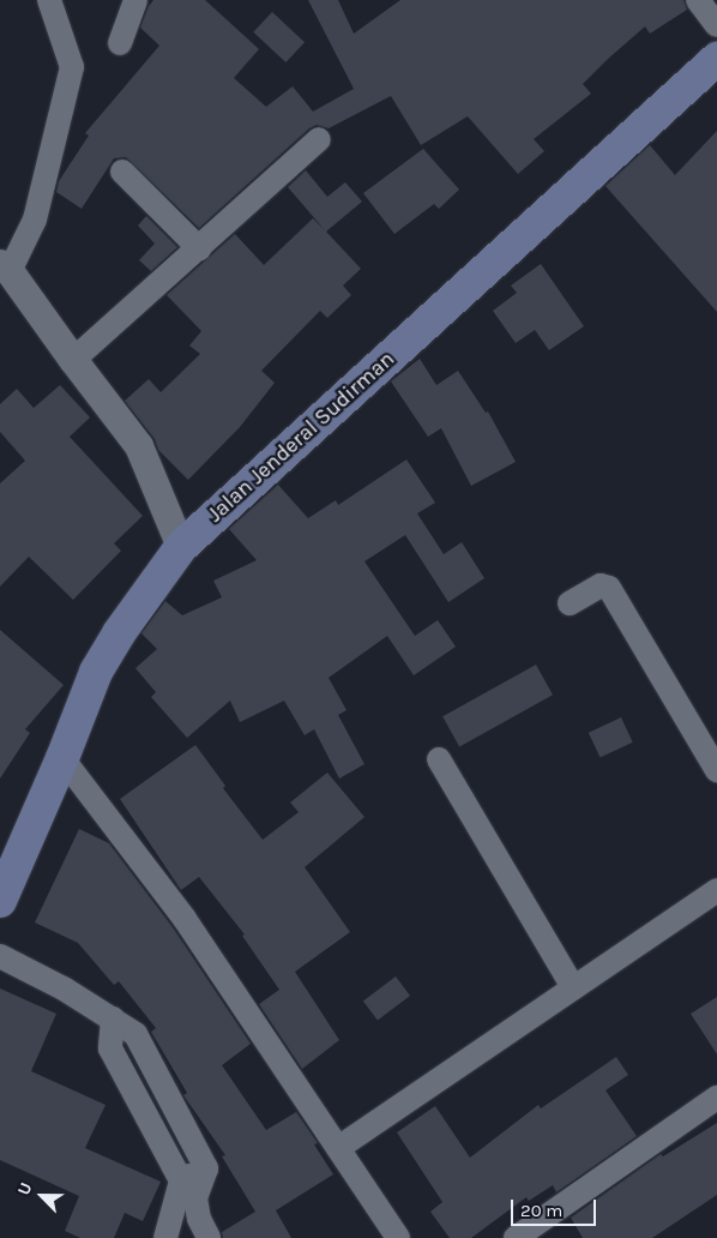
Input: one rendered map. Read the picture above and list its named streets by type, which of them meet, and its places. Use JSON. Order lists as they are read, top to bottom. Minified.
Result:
{"streets":{"main road":["Jalan Jenderal Sudirman"]},"scale_bar":"20 m","north":"top left"}
